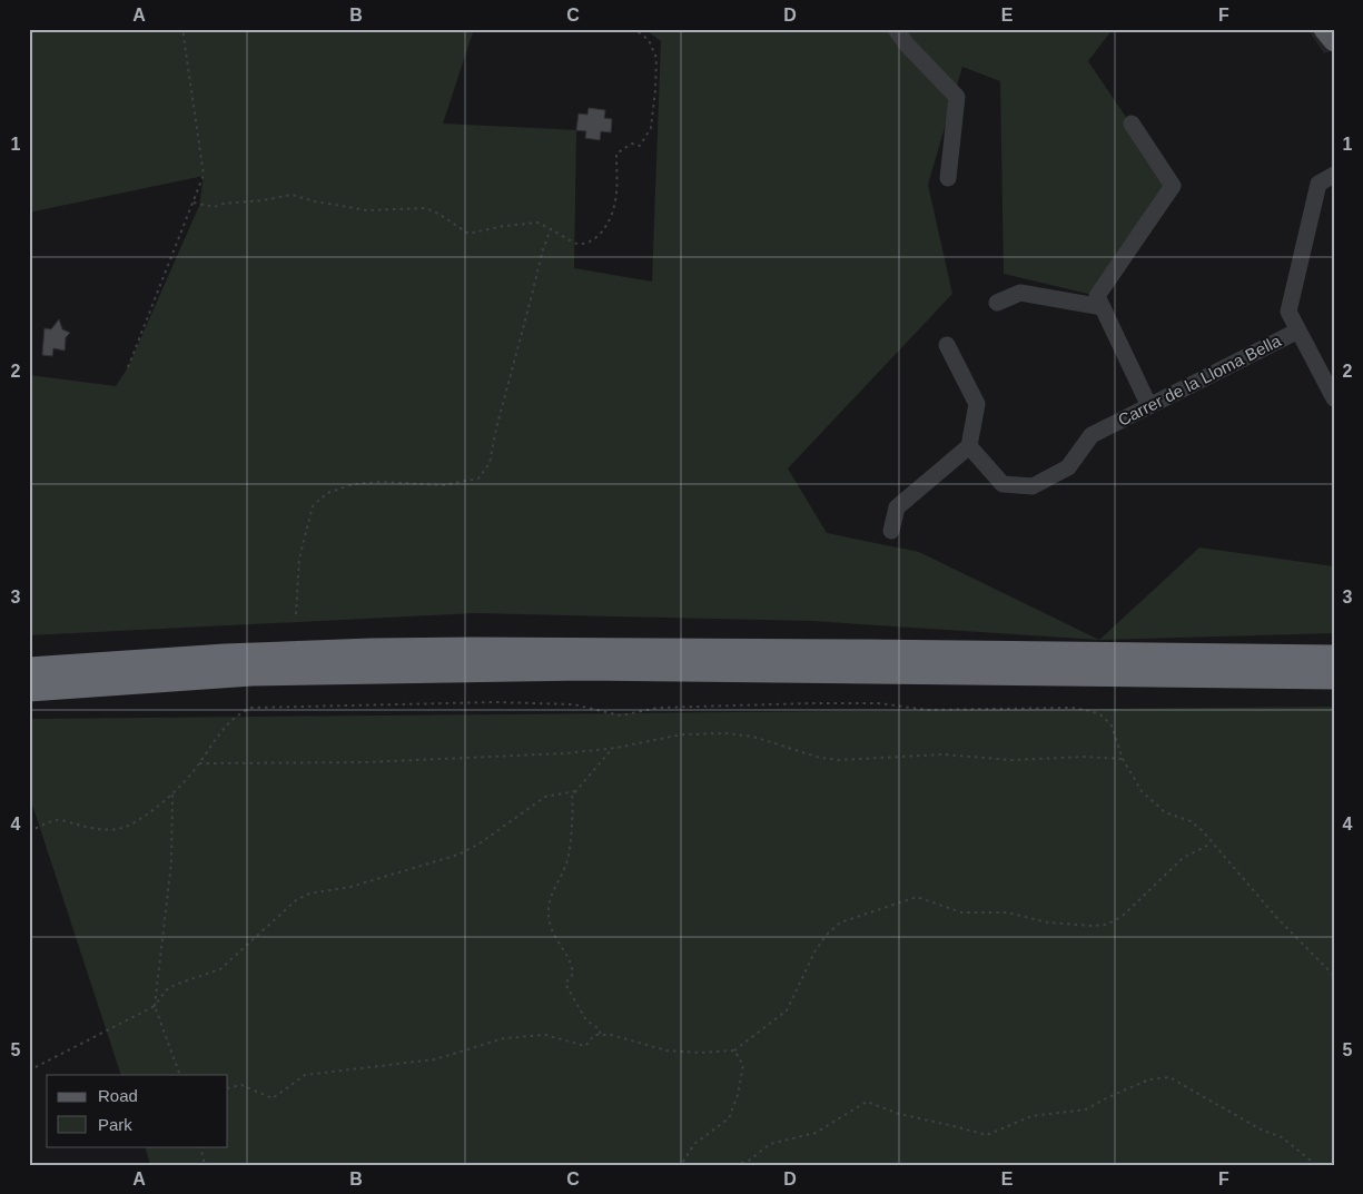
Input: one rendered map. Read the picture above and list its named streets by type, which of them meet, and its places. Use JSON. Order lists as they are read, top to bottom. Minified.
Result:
{"streets":{"street":["Carrer de la Lloma Bella"]},"legend":["Road","Park"],"grid":{"columns":["A","B","C","D","E","F"],"rows":["1","2","3","4","5"]}}
